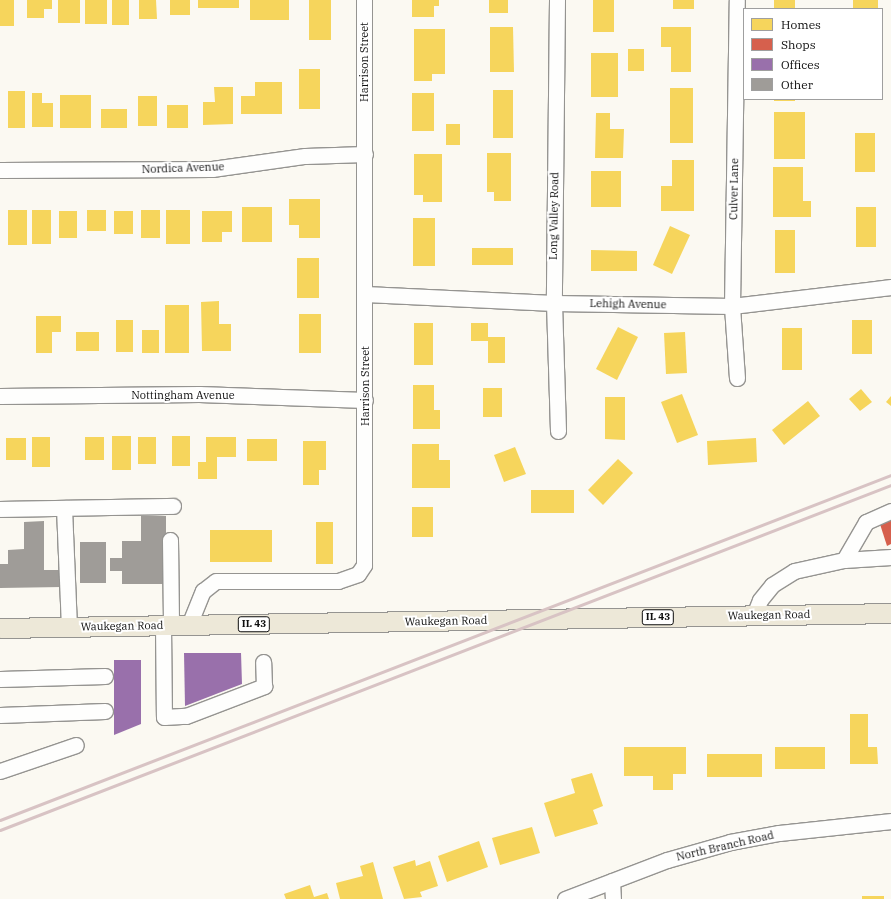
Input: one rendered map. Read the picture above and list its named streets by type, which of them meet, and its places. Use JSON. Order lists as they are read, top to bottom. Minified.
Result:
{"streets":{"main road":["Waukegan Road","IL 43"],"street":["Harrison Street","Nordica Avenue","Culver Lane","Long Valley Road","Lehigh Avenue","Nottingham Avenue","North Branch Road"]},"crossings":[["Harrison Street","Nordica Avenue"],["Harrison Street","Lehigh Avenue"],["Harrison Street","Nottingham Avenue"],["Harrison Street","Waukegan Road"],["Culver Lane","Lehigh Avenue"],["Long Valley Road","Lehigh Avenue"]],"legend":["Homes","Shops","Offices","Other"]}
